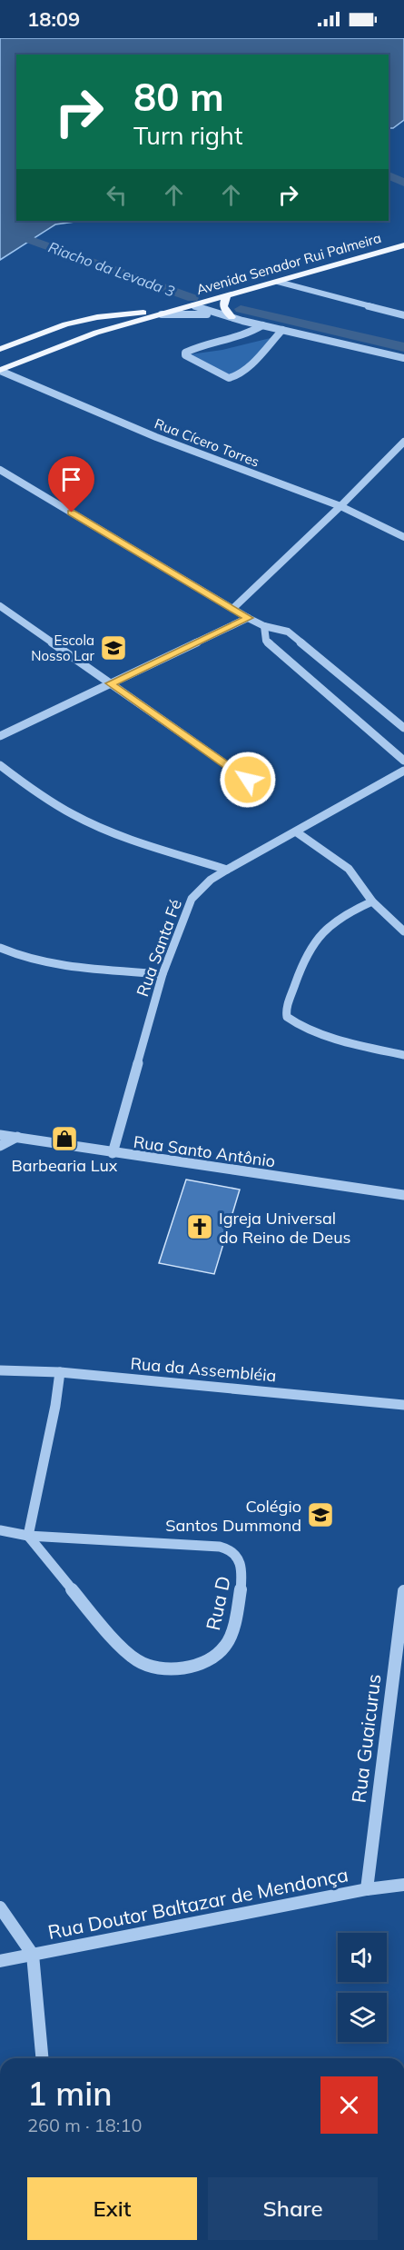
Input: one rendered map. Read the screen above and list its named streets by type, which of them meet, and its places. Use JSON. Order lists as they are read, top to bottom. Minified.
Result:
{"streets":{"main road":["Avenida Senador Rui Palmeira"],"street":["Rua Cícero Torres","Rua Santa Fé","Rua Santo Antônio","Rua da Assembléia","Rua D","Rua Guaicurus","Rua Doutor Baltazar de Mendonça"]},"crossings":[["Avenida Senador Rui Palmeira","Rua Cícero Torres"],["Rua Santa Fé","Rua Santo Antônio"],["Rua Guaicurus","Rua Doutor Baltazar de Mendonça"]],"water":["Riacho da Levada 3"],"places":{"school or university":["Escola Nosso Lar","Colégio Santos Dummond"],"shop":["Barbearia Lux"],"church":["Igreja Universal do Reino de Deus"]},"page":{"status":"18:09","turn":["80 m","Turn right"],"heading":["1 min","260 m · 18:10"],"buttons":["Exit","Share"]}}
